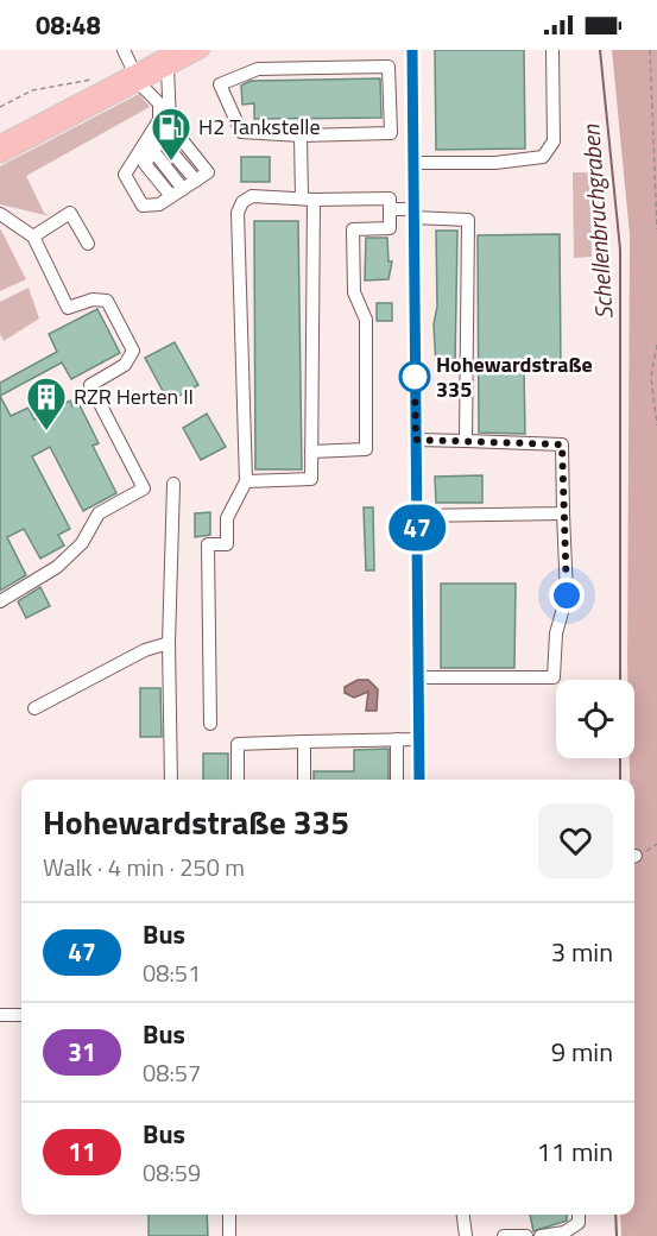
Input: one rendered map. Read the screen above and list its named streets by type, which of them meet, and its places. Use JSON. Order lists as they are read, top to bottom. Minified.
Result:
{"water":["Schellenbruchgraben"],"places":{"fuel station":["H2 Tankstelle"],"other":["Hohewardstraße 335"],"building":["RZR Herten II"]},"lines":["bus line 47"],"page":{"status":"08:48","on_map":"47","heading":["Hohewardstraße 335","Walk · 4 min · 250 m"],"list":[{"mark":"47","name":"Bus","note":"08:51","value":"3 min"},{"mark":"31","name":"Bus","note":"08:57","value":"9 min"},{"mark":"11","name":"Bus","note":"08:59","value":"11 min"}]}}
